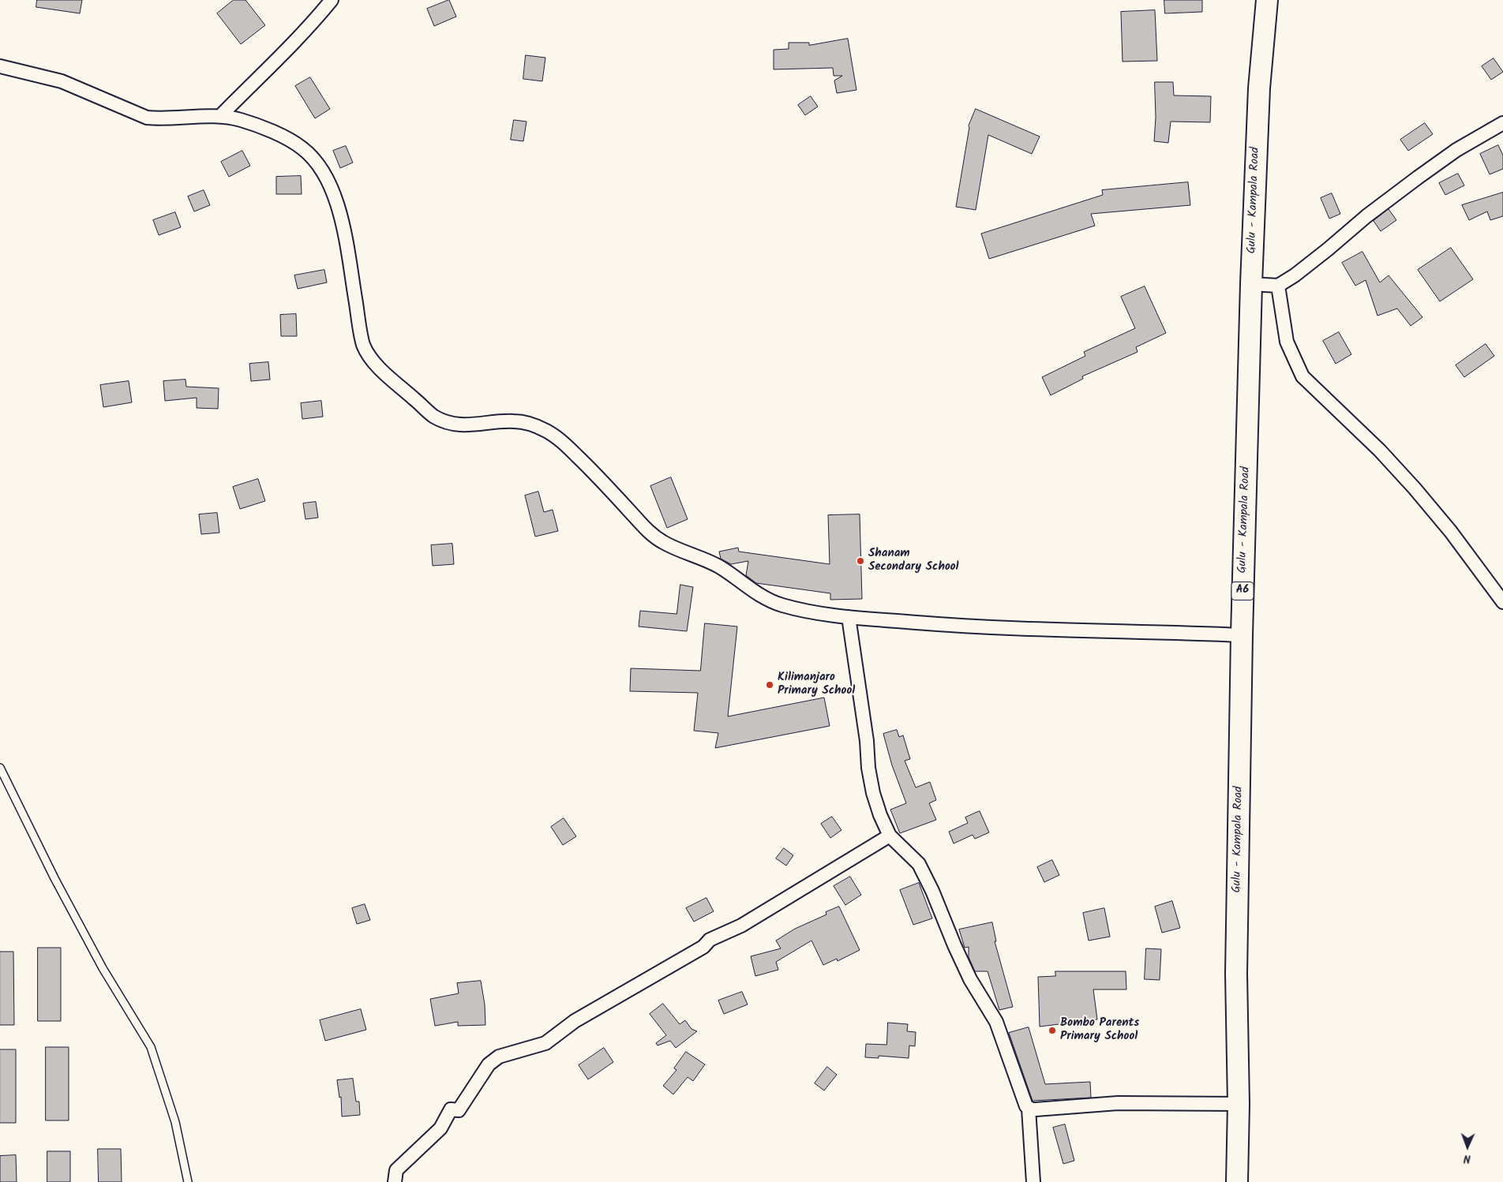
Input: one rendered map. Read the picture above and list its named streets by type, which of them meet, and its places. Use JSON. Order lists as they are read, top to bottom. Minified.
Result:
{"streets":{"main road":["Gulu - Kampala Road","A6"]},"places":["Shanam Secondary School","Kilimanjaro Primary School","Bombo Parents Primary School"],"north":"bottom"}
